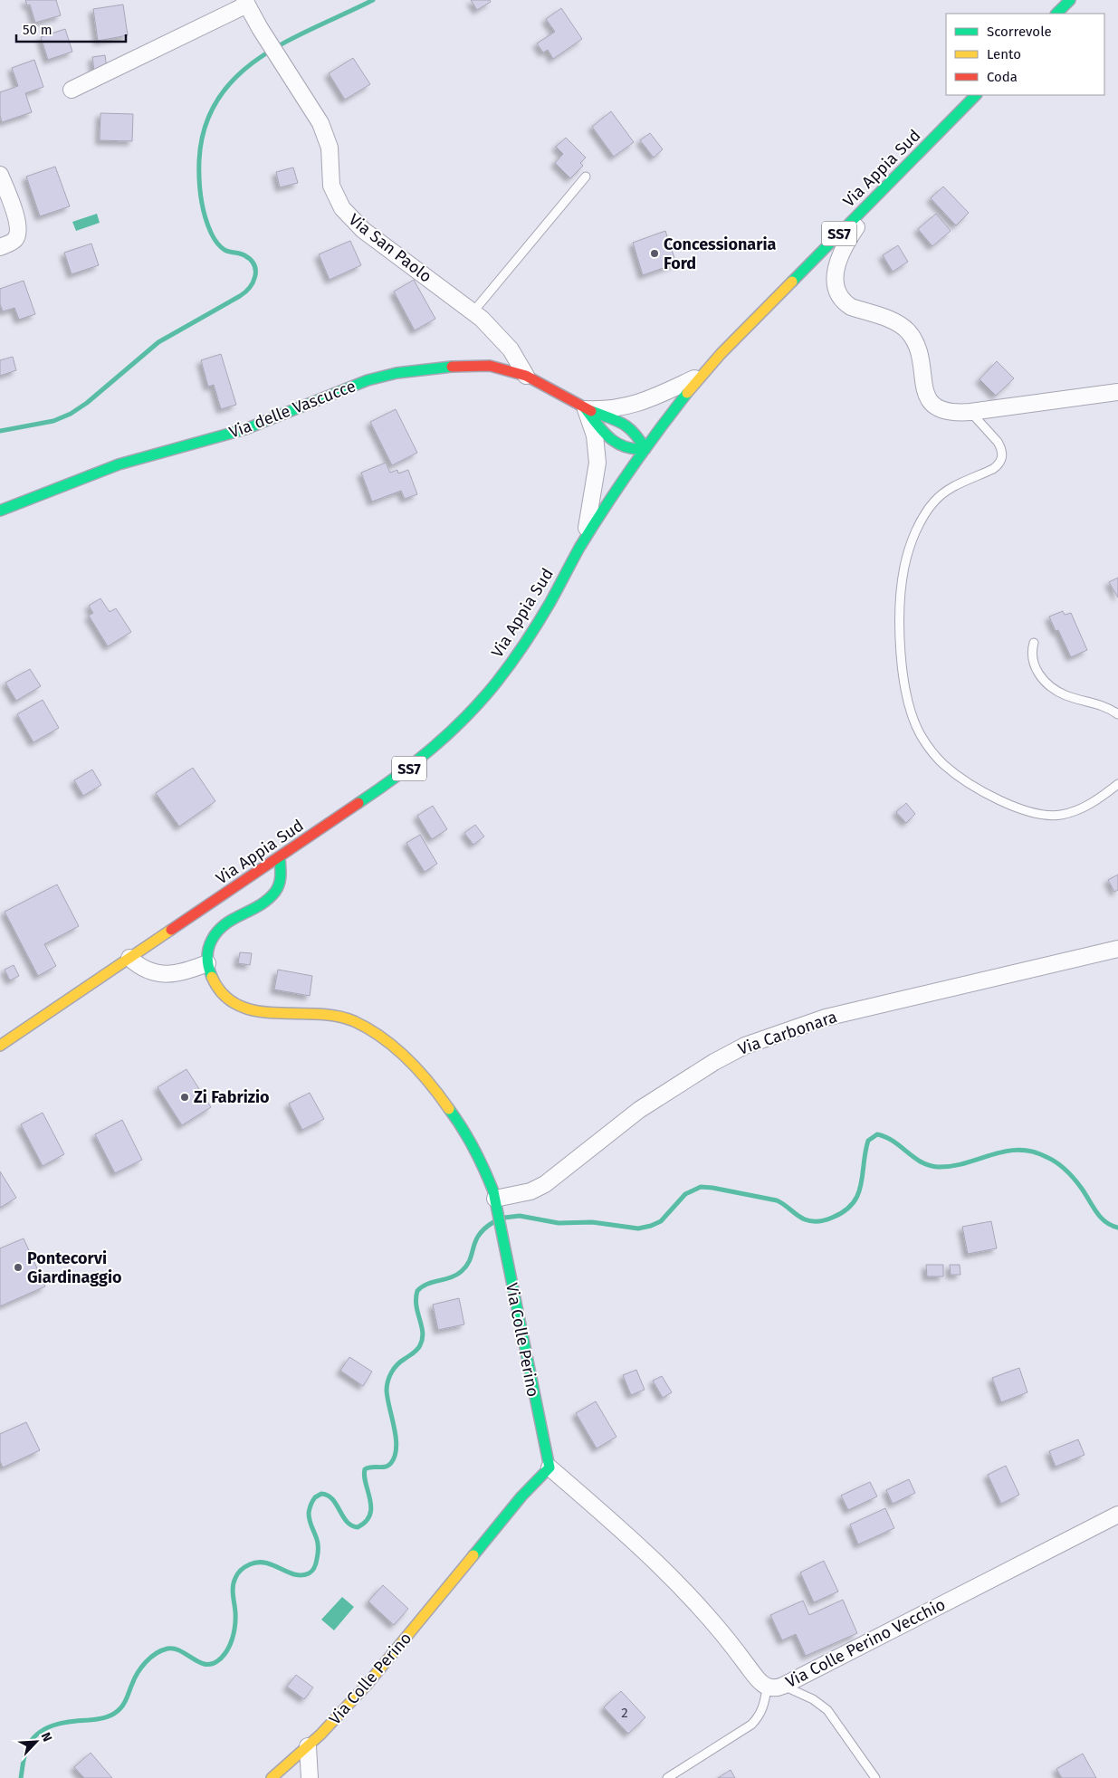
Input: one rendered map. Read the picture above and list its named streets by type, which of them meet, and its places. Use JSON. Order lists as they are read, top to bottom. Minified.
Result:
{"streets":{"street":["Via Appia Sud","SS7","Via San Paolo","Via delle Vascucce","Via Carbonara","Via Colle Perino","Via Colle Perino Vecchio"]},"crossings":[["Via Appia Sud","Via delle Vascucce"],["Via San Paolo","Via delle Vascucce"],["Via Carbonara","Via Colle Perino"],["Via Colle Perino","Via Colle Perino Vecchio"]],"places":["Concessionaria Ford","Zi Fabrizio","Pontecorvi Giardinaggio"],"house_numbers":["2"],"legend":["Scorrevole","Lento","Coda"],"scale_bar":"50 m","north":"top right"}
